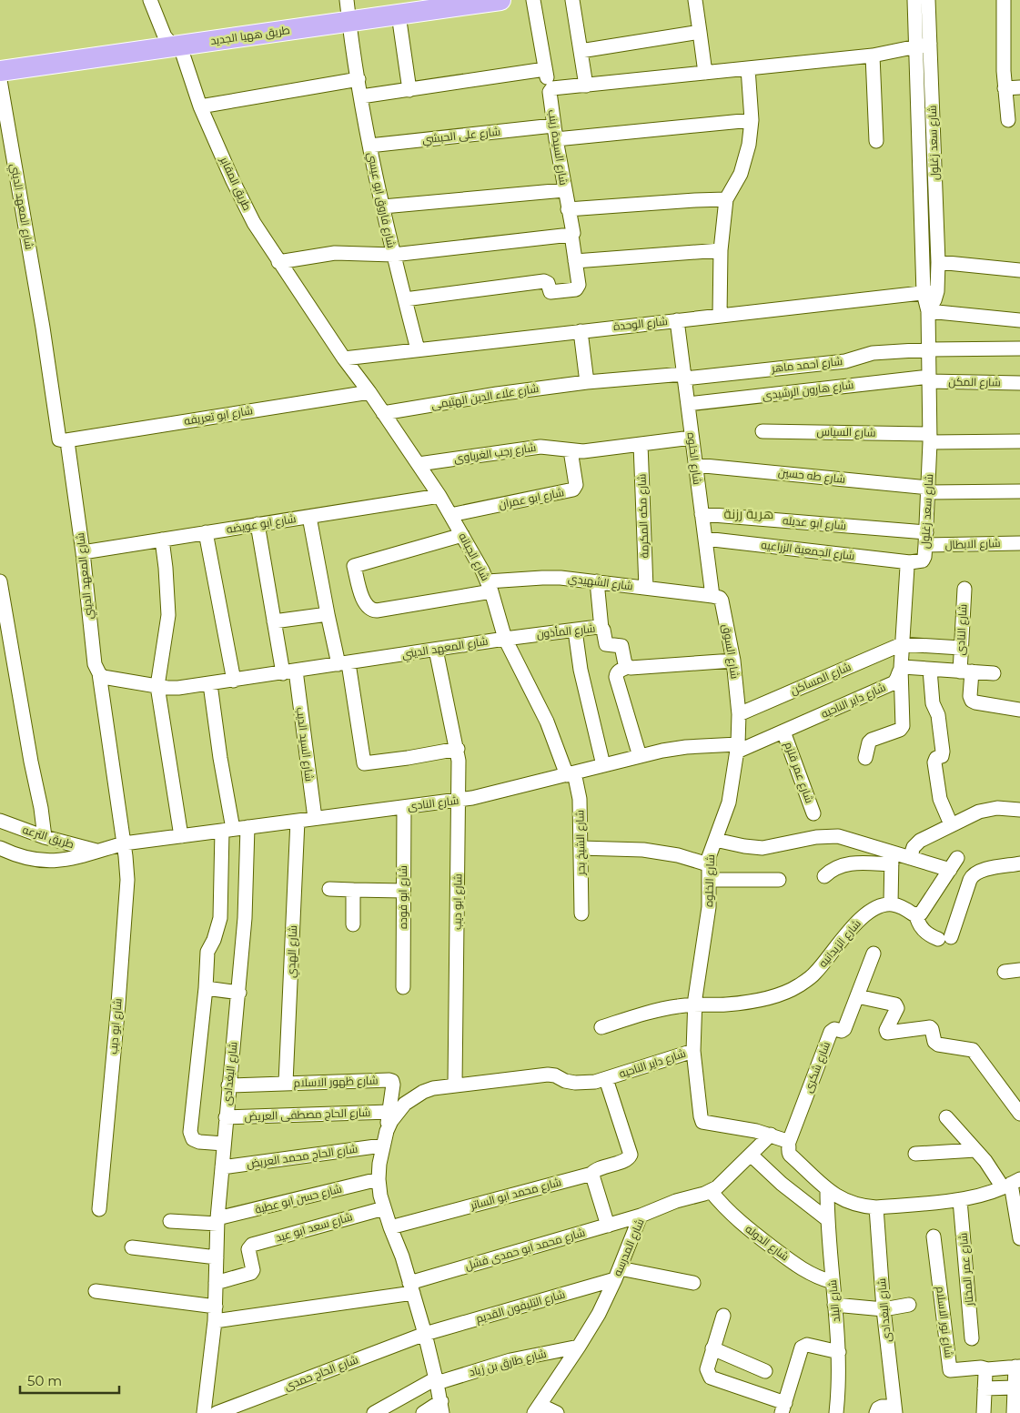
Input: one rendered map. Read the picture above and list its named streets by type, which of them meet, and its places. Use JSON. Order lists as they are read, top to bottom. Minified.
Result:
{"streets":{"main road":["طريق ههيا الجديد"],"street":["شارع على الحبشي","شارع سعد زغلول","شارع السيدة زينب","طريق المقابر","شارع فاروق ابو عيسي","شارع المعهد الديني","شارع الوحدة","شارع احمد ماهر","شارع المكن","شارع هارون الرشيدى","شارع علاء الدين الهتيمى","شارع ابو تعريفه","شارع السياس","شارع رجب الغرباوى","شارع الخلوه","شارع طه حسين","شارع ابو عمران","شارع مكه المكرمة","شارع ابو عديله","شارع ابو عويضه","شارع الابطال","شارع الجمعية الزراعيه","شارع الجبانه","شارع الشهيدي","شارع النادى","شارع المأذون","شارع السوق","شارع المساكن","شارع داير الناحيه","شارع السيد الديب","شارع عمر قلزم","طريق الترعه","شارع الشيخ بحر","شارع ابو فوده","شارع ابو ديب","شارع الزيدانيه","شارع الهدي","شارع شكرى","شارع البغدادى","شارع ظهور الاسلام","شارع الحاج مصطفى العريض","شارع الحاج محمد العريض","شارع محمد ابو الساتر","شارع حسن ابو عطية","شارع سعد ابو عيد","شارع الدوله","شارع المدرسه","شارع محمد ابو حمدى فشل","شارع عمر المختار","شارع البلد","شارع التليفون القديم","شارع نور الاسلام","شارع طارق بن زياد","شارع الحاج حمدى"]},"crossings":[["طريق ههيا الجديد","طريق المقابر"],["طريق ههيا الجديد","شارع فاروق ابو عيسي"],["شارع على الحبشي","شارع السيدة زينب"],["شارع على الحبشي","شارع فاروق ابو عيسي"],["شارع سعد زغلول","شارع الوحدة"],["شارع سعد زغلول","شارع احمد ماهر"],["شارع سعد زغلول","شارع المكن"],["شارع سعد زغلول","شارع هارون الرشيدى"],["شارع سعد زغلول","شارع السياس"],["شارع سعد زغلول","شارع طه حسين"],["شارع سعد زغلول","شارع ابو عديله"],["شارع سعد زغلول","شارع الابطال"],["شارع سعد زغلول","شارع الجمعية الزراعيه"],["شارع سعد زغلول","شارع المساكن"],["شارع سعد زغلول","شارع داير الناحيه"],["شارع السيدة زينب","شارع فاروق ابو عيسي"],["طريق المقابر","شارع الوحدة"],["طريق المقابر","شارع الجبانه"],["شارع فاروق ابو عيسي","شارع الوحدة"],["شارع المعهد الديني","شارع ابو تعريفه"],["شارع المعهد الديني","شارع ابو عويضه"],["شارع المعهد الديني","شارع الجبانه"],["شارع المعهد الديني","شارع المأذون"],["شارع المعهد الديني","شارع السيد الديب"],["شارع المعهد الديني","شارع ابو ديب"],["شارع الوحدة","شارع الخلوه"],["شارع الوحدة","شارع الجبانه"],["شارع احمد ماهر","شارع علاء الدين الهتيمى"],["شارع احمد ماهر","شارع الخلوه"],["شارع المكن","شارع هارون الرشيدى"],["شارع هارون الرشيدى","شارع الخلوه"],["شارع علاء الدين الهتيمى","شارع الجبانه"],["شارع ابو تعريفه","شارع الجبانه"],["شارع رجب الغرباوى","شارع الخلوه"],["شارع رجب الغرباوى","شارع ابو عمران"],["شارع رجب الغرباوى","شارع مكه المكرمة"],["شارع رجب الغرباوى","شارع الجبانه"],["شارع الخلوه","شارع طه حسين"],["شارع الخلوه","شارع ابو عديله"],["شارع الخلوه","شارع الجمعية الزراعيه"],["شارع الخلوه","شارع الشهيدي"],["شارع الخلوه","شارع النادى"],["شارع الخلوه","شارع السوق"],["شارع الخلوه","شارع المساكن"],["شارع الخلوه","شارع داير الناحيه"],["شارع الخلوه","شارع الزيدانيه"],["شارع ابو عمران","شارع الجبانه"],["شارع مكه المكرمة","شارع الشهيدي"],["شارع ابو عديله","شارع الابطال"],["شارع ابو عويضه","شارع الجبانه"],["شارع ابو عويضه","شارع السيد الديب"],["شارع الجبانه","شارع الشهيدي"],["شارع الجبانه","شارع النادى"],["شارع الجبانه","شارع المأذون"],["شارع الجبانه","شارع الشيخ بحر"],["شارع الشهيدي","شارع السوق"],["شارع النادى","شارع داير الناحيه"],["شارع النادى","شارع السيد الديب"],["شارع النادى","طريق الترعه"],["شارع النادى","شارع الشيخ بحر"],["شارع النادى","شارع ابو فوده"],["شارع النادى","شارع ابو ديب"],["شارع النادى","شارع الهدي"],["شارع النادى","شارع البغدادى"],["شارع السوق","شارع المساكن"],["شارع داير الناحيه","شارع عمر قلزم"],["شارع داير الناحيه","شارع ابو ديب"],["شارع داير الناحيه","شارع شكرى"],["شارع داير الناحيه","شارع ظهور الاسلام"],["شارع داير الناحيه","شارع الحاج محمد العريض"],["شارع داير الناحيه","شارع محمد ابو الساتر"],["شارع داير الناحيه","شارع حسن ابو عطية"],["شارع داير الناحيه","شارع سعد ابو عيد"],["شارع داير الناحيه","شارع المدرسه"],["شارع داير الناحيه","شارع محمد ابو حمدى فشل"],["شارع داير الناحيه","شارع التليفون القديم"],["شارع داير الناحيه","شارع طارق بن زياد"],["شارع داير الناحيه","شارع الحاج حمدى"],["طريق الترعه","شارع ابو ديب"],["شارع الهدي","شارع ظهور الاسلام"],["شارع البغدادى","شارع ظهور الاسلام"],["شارع البغدادى","شارع الحاج مصطفى العريض"],["شارع البغدادى","شارع الحاج محمد العريض"],["شارع البغدادى","شارع حسن ابو عطية"],["شارع البغدادى","شارع سعد ابو عيد"],["شارع البغدادى","شارع محمد ابو حمدى فشل"],["شارع ظهور الاسلام","شارع الحاج مصطفى العريض"],["شارع الدوله","شارع المدرسه"],["شارع الدوله","شارع البلد"],["شارع المدرسه","شارع محمد ابو حمدى فشل"],["شارع المدرسه","شارع التليفون القديم"],["شارع المدرسه","شارع طارق بن زياد"],["شارع التليفون القديم","شارع الحاج حمدى"]],"districts":["هرية رزنة"],"scale_bar":"50 m"}
